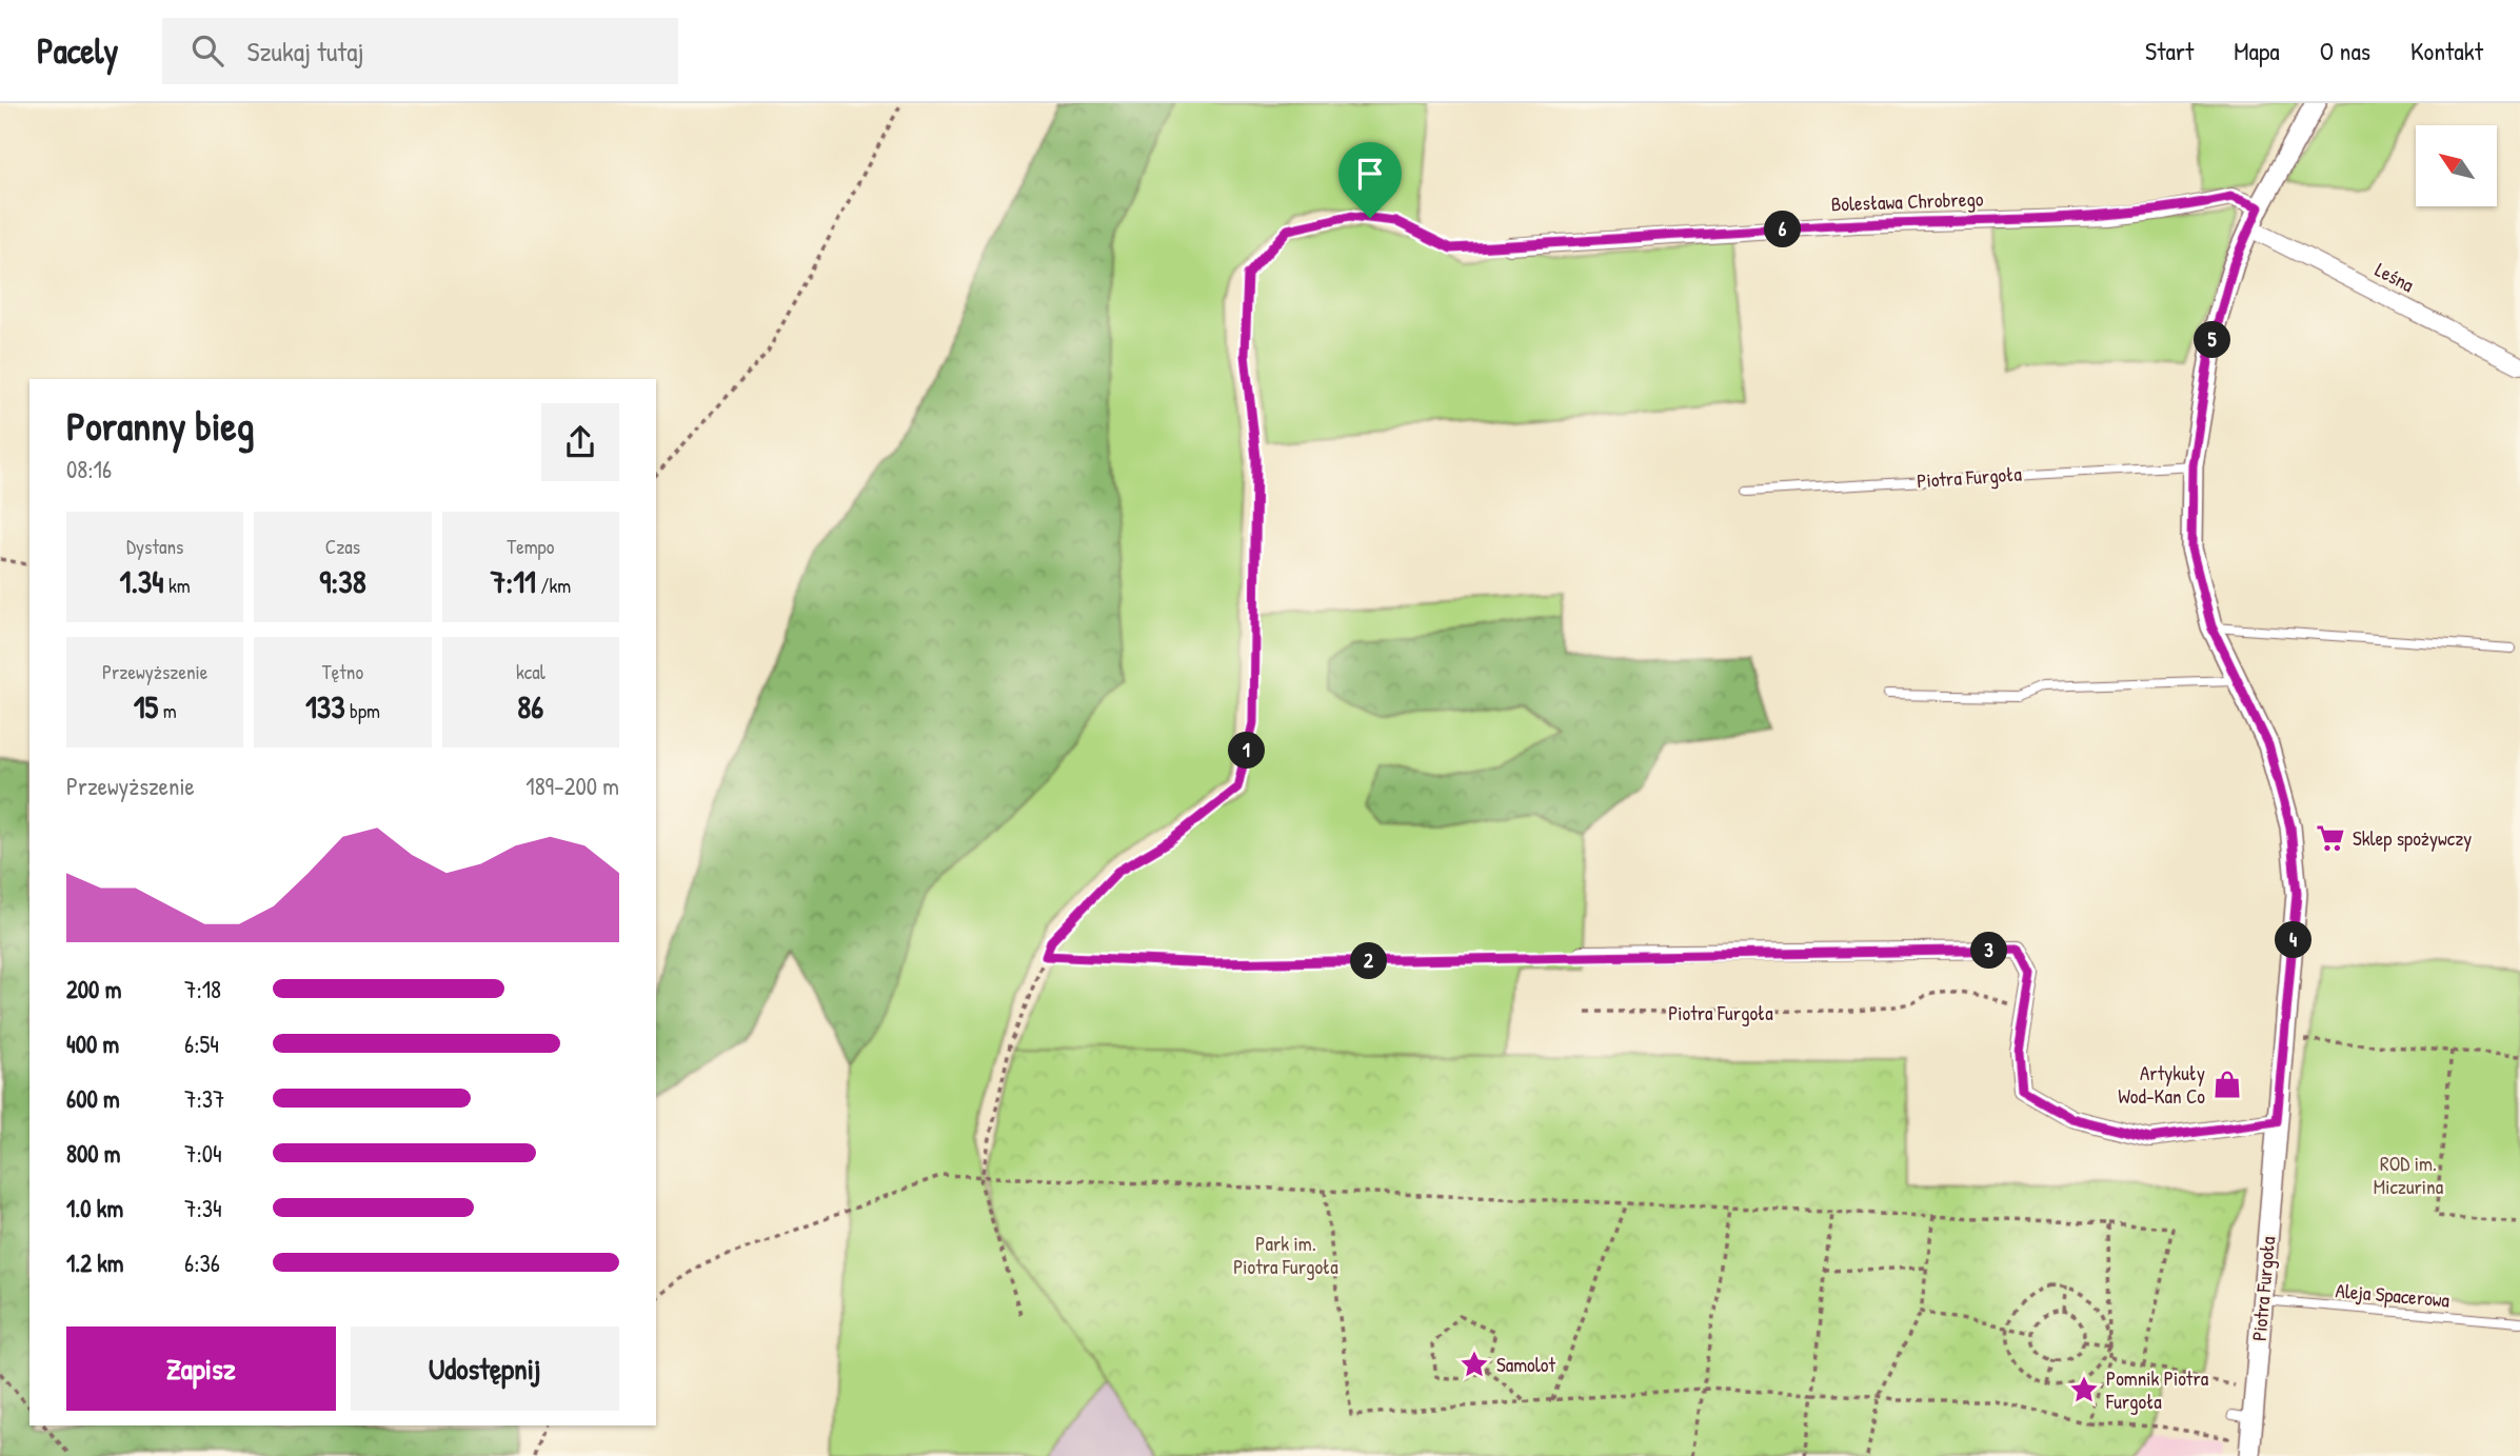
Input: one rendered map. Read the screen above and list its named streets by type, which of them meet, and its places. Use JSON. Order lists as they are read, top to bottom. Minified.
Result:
{"streets":{"street":["Bolesława Chrobrego","Leśna","Piotra Furgoła"],"lane":["Aleja Spacerowa"]},"crossings":[["Bolesława Chrobrego","Piotra Furgoła"],["Leśna","Piotra Furgoła"],["Piotra Furgoła","Aleja Spacerowa"]],"parks":["ROD im. Miczurina","Park im. Piotra Furgoła"],"places":{"supermarket":["Sklep spożywczy"],"shop":["Artykuły Wod-Kan Co"],"place":["Samolot","Pomnik Piotra Furgoła"]},"north":"top left","page":{"header":"Pacely","search":"Szukaj tutaj","nav":["Start","Mapa","O nas","Kontakt"],"pins":["6","5","1","4","3","2"],"heading":["Poranny bieg","08:16"],"stats":[["Dystans","1.34 km"],["Czas","9:38"],["Tempo","7:11 /km"],["Przewyższenie","15 m"],["Tętno","133 bpm"],["kcal","86"]],"chart":["Przewyższenie","189–200 m"],"list":[{"name":"200 m","note":"7:18"},{"name":"400 m","note":"6:54"},{"name":"600 m","note":"7:37"},{"name":"800 m","note":"7:04"},{"name":"1.0 km","note":"7:34"},{"name":"1.2 km","note":"6:36"}],"buttons":["Zapisz","Udostępnij"]}}
